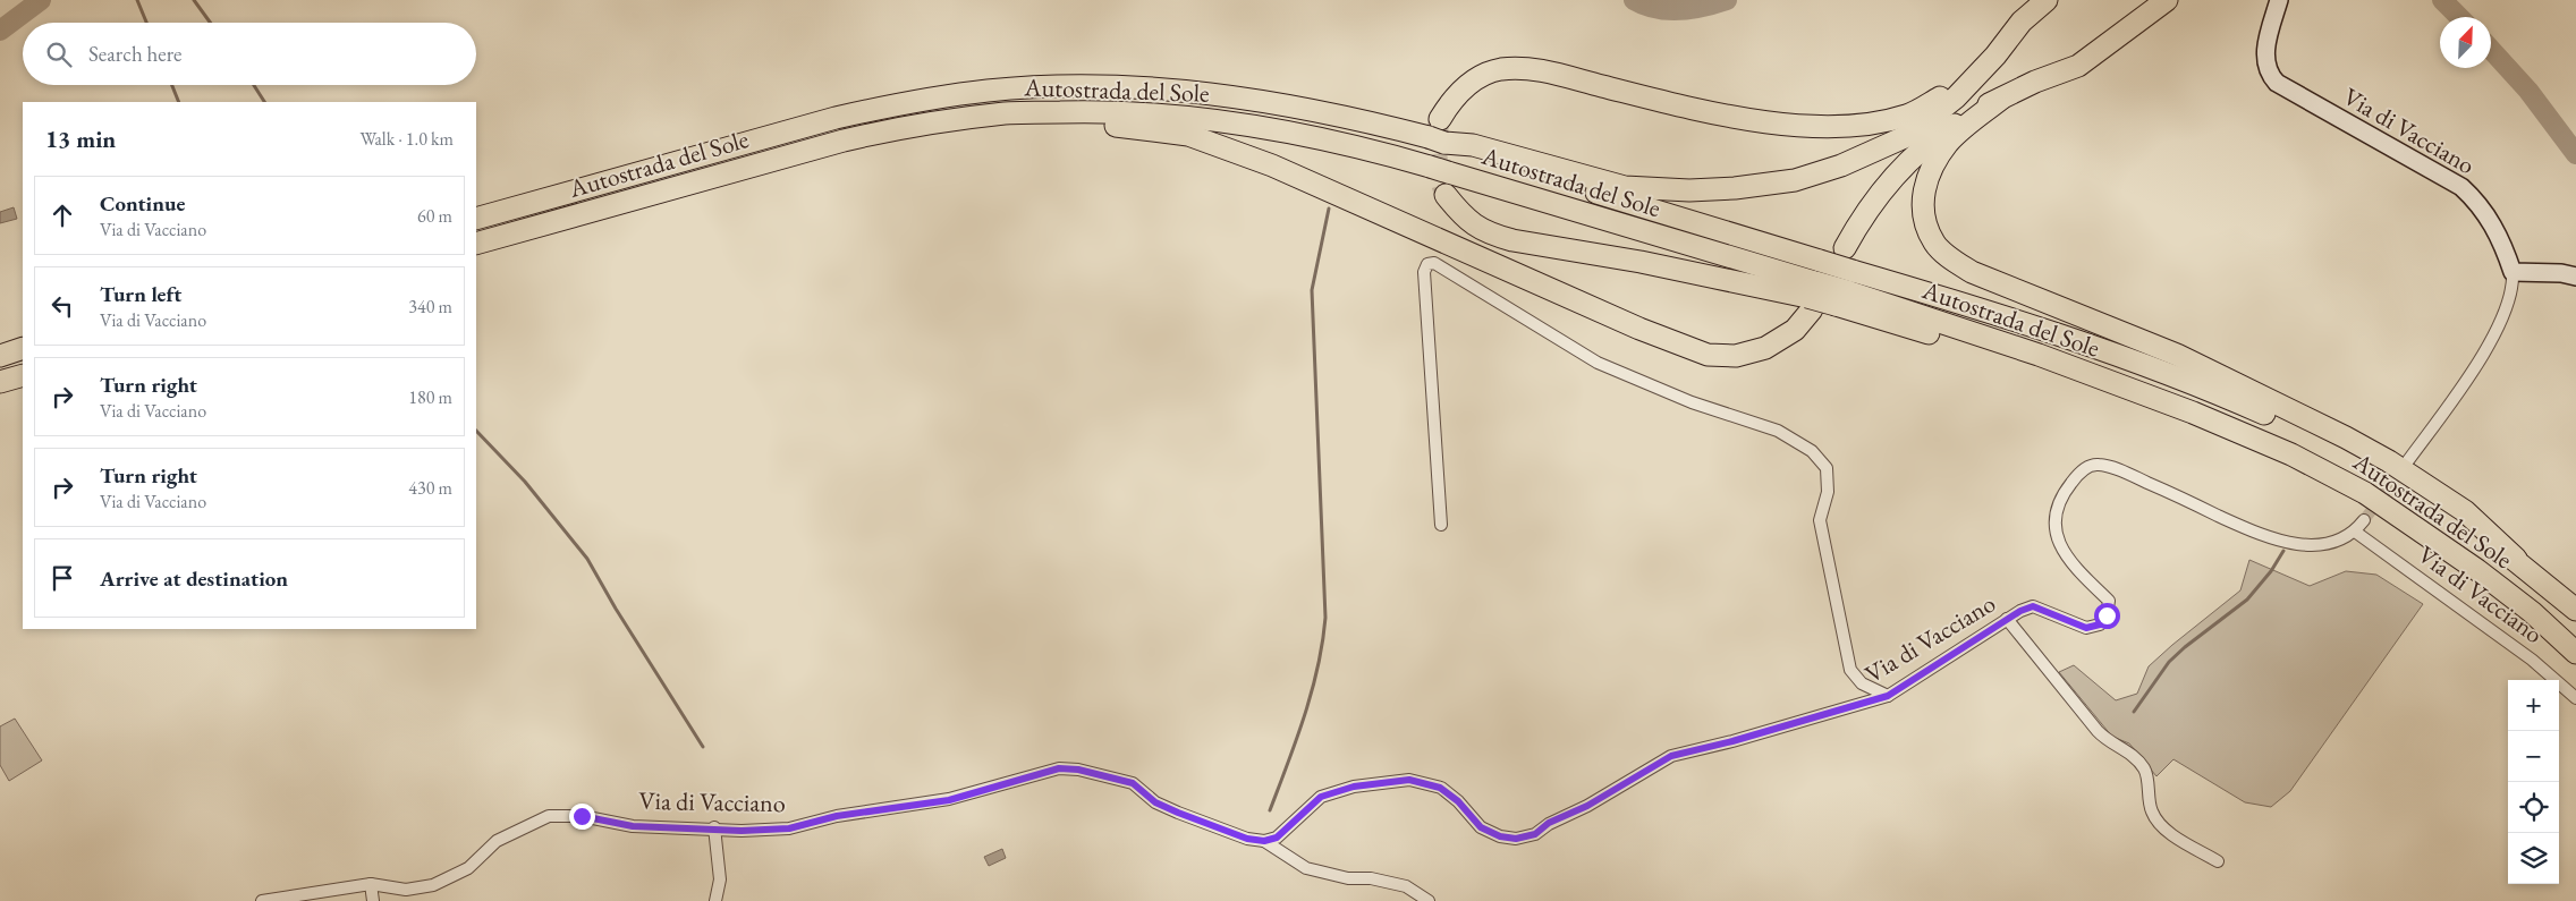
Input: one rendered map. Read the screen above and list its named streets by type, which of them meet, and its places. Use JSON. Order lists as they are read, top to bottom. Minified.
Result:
{"streets":{"highway":["Autostrada del Sole"],"street":["Via di Vacciano"]},"north":"top right","page":{"search":"Search here","heading":["13 min","Walk · 1.0 km"],"list":[["Continue","Via di Vacciano","60 m"],["Turn left","Via di Vacciano","340 m"],["Turn right","Via di Vacciano","180 m"],["Turn right","Via di Vacciano","430 m"],"Arrive at destination"],"map_buttons":["+","−"]}}
